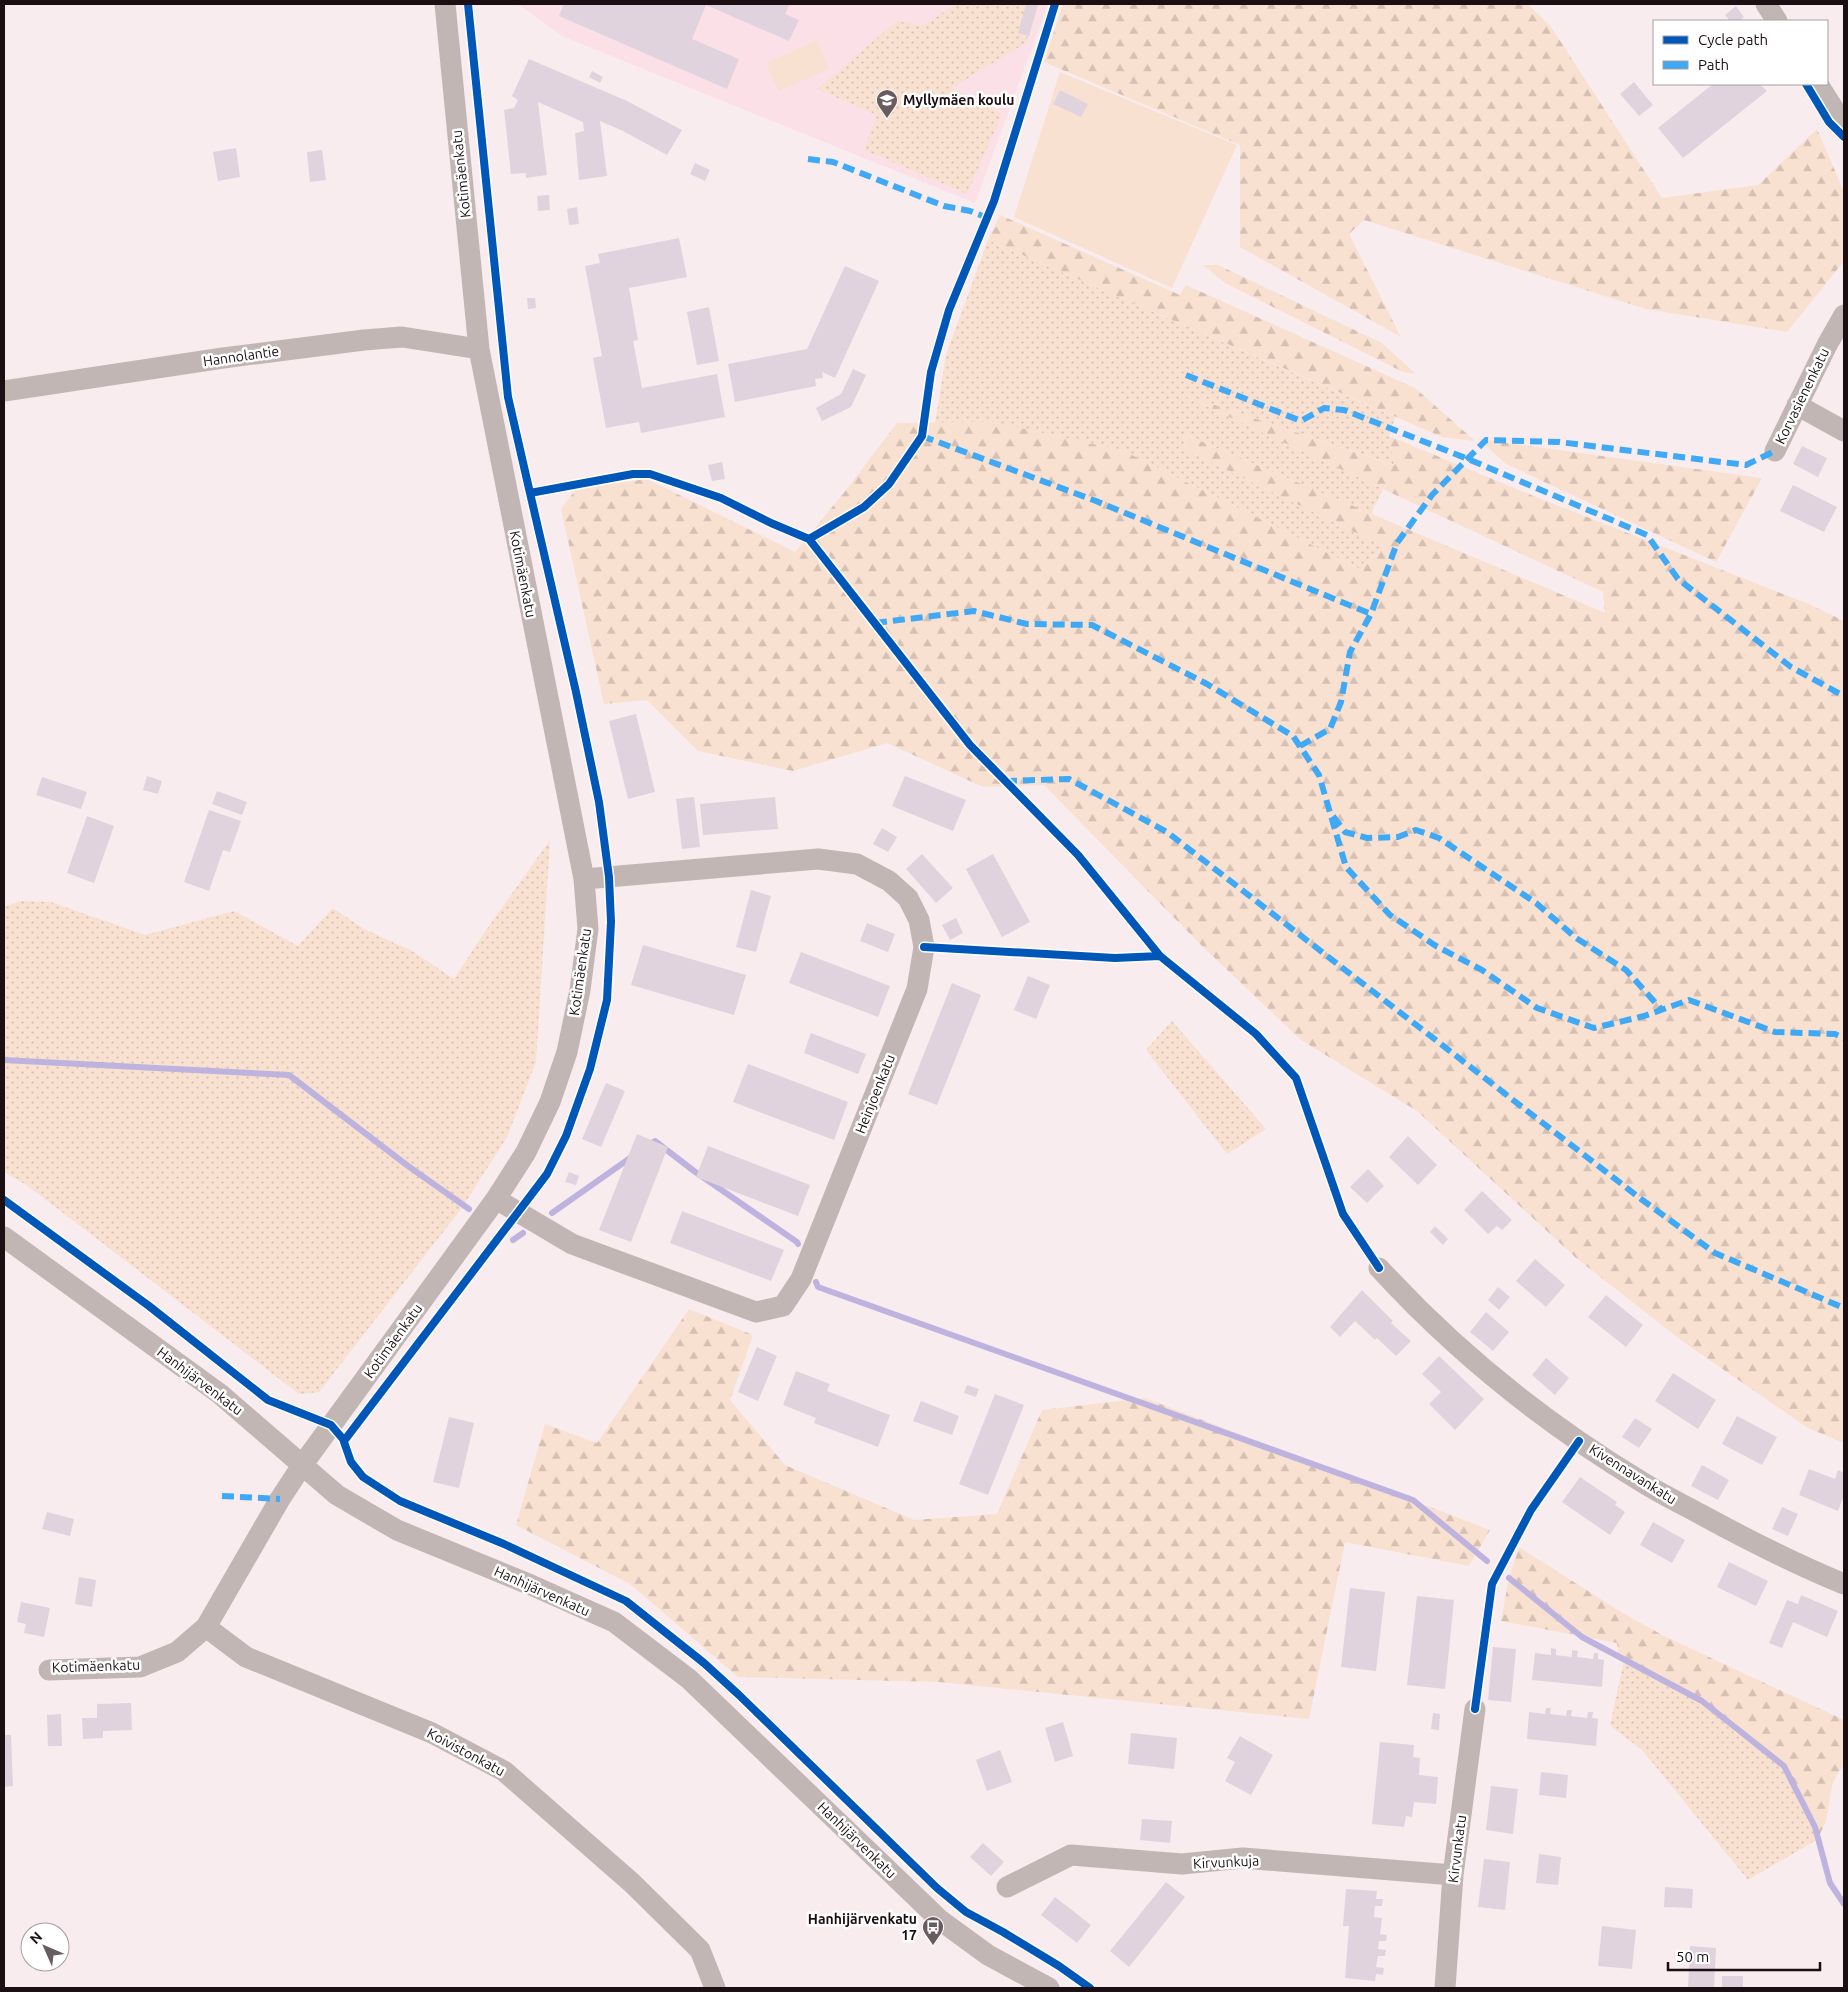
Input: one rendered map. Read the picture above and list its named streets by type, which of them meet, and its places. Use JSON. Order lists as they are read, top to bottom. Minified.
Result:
{"streets":{"street":["Kotimäenkatu","Hannolantie","Korvasienenkatu","Heinjoenkatu","Hanhijärvenkatu","Kivennavankatu","Koivistonkatu","Kirvunkatu","Kirvunkuja"]},"crossings":[["Kotimäenkatu","Hannolantie"],["Kotimäenkatu","Heinjoenkatu"],["Kotimäenkatu","Hanhijärvenkatu"],["Kotimäenkatu","Koivistonkatu"],["Kirvunkatu","Kirvunkuja"]],"places":{"school or university":["Myllymäen koulu"],"bus stop":["Hanhijärvenkatu 17"]},"legend":["Cycle path","Path"],"scale_bar":"50 m","north":"top left"}
